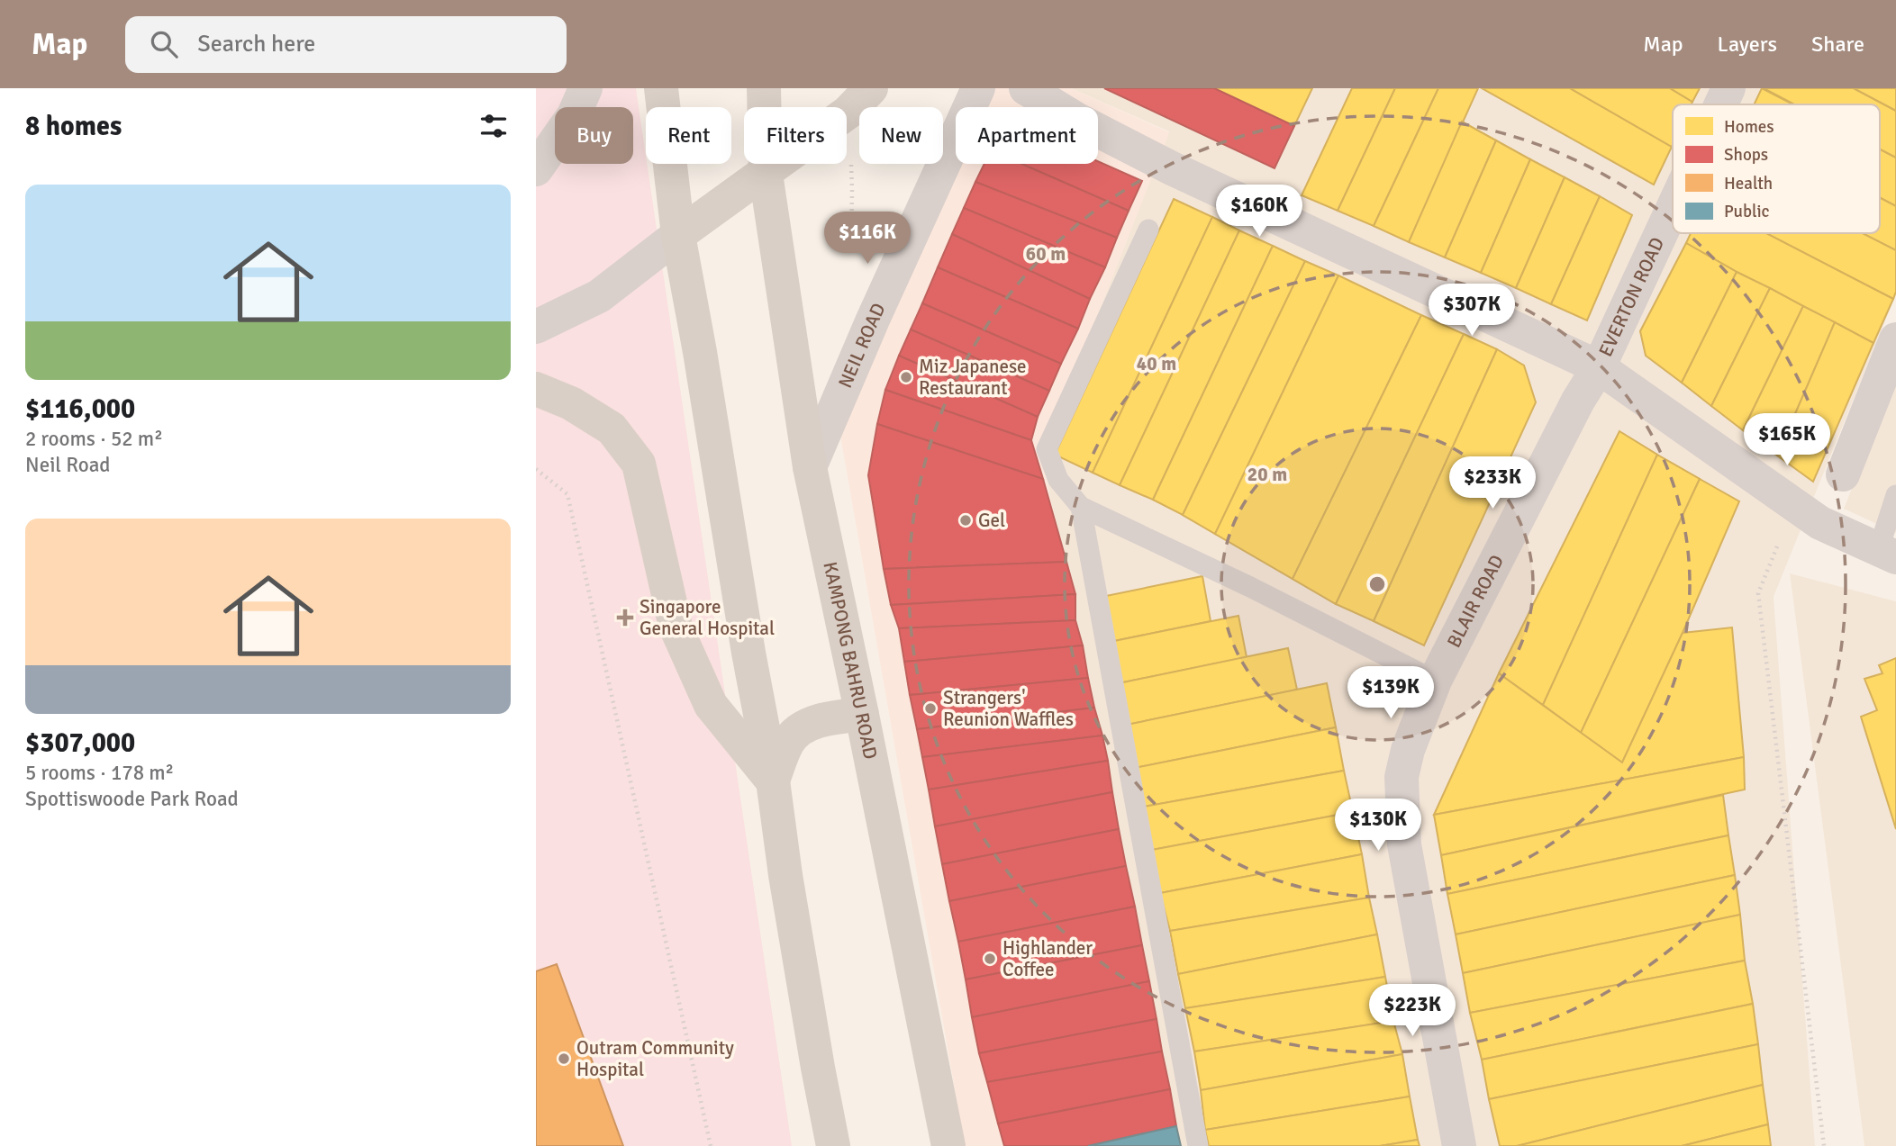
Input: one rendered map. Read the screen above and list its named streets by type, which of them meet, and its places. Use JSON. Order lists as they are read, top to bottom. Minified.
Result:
{"streets":{"main road":["KAMPONG BAHRU ROAD"],"street":["EVERTON ROAD","NEIL ROAD","BLAIR ROAD"]},"crossings":[["EVERTON ROAD","BLAIR ROAD"],["NEIL ROAD","KAMPONG BAHRU ROAD"]],"places":{"other":["Miz Japanese Restaurant","Gel","Strangers' Reunion Waffles","Highlander Coffee","Outram Community Hospital"],"health":["Singapore General Hospital"]},"legend":["Homes","Shops","Health","Public"],"page":{"header":"Map","search":"Search here","nav":["Map","Layers","Share"],"heading":"8 homes","chip":["Buy","Rent","Filters","New","Apartment"],"list":[{"name":"$116,000","note":"2 rooms · 52 m² · Neil Road"},{"name":"$307,000","note":"5 rooms · 178 m² · Spottiswoode Park Road"}],"price":["$160K","$116K","$307K","$165K","$233K","$139K","$130K","$223K"]},"rings":["60 m","40 m","20 m"]}
